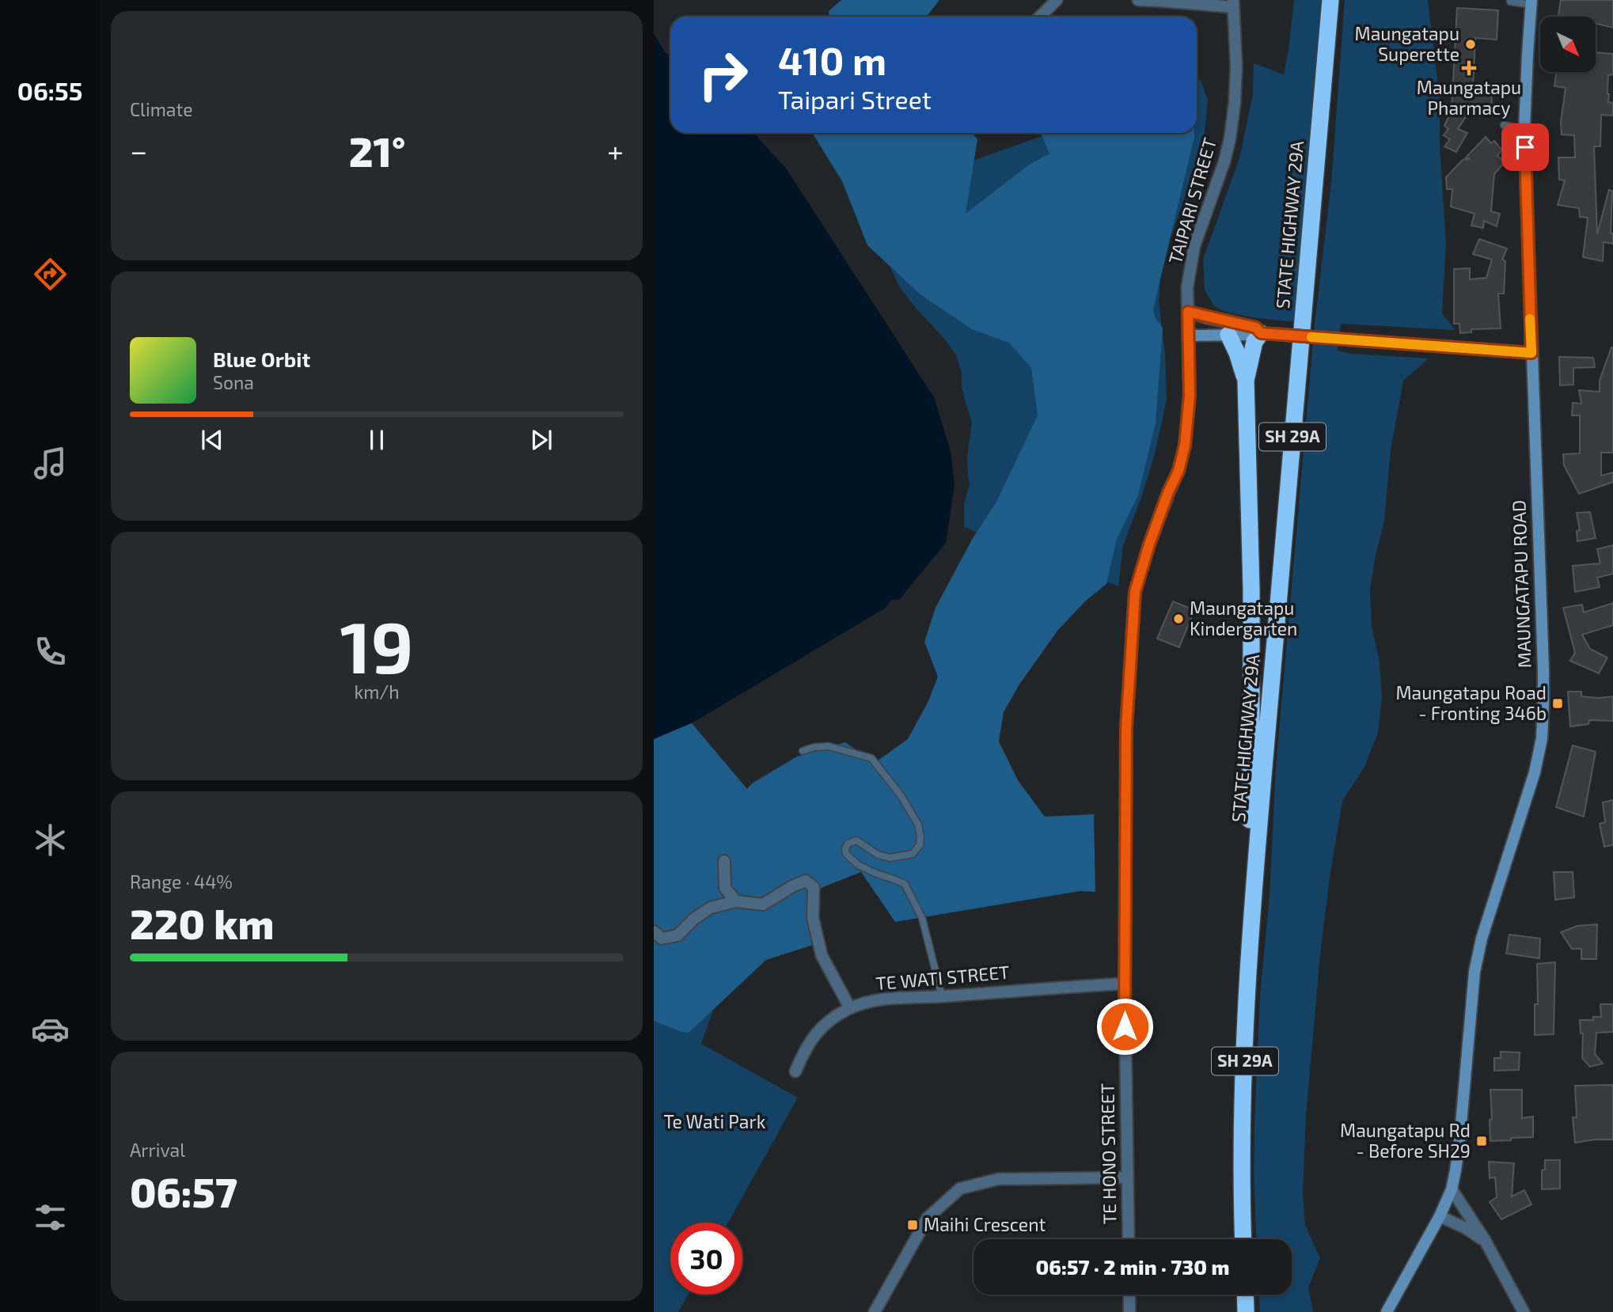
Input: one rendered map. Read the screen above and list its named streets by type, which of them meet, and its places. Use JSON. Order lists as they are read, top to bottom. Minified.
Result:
{"streets":{"highway":["STATE HIGHWAY 29A","SH 29A"],"street":["TAIPARI STREET","MAUNGATAPU ROAD","TE WATI STREET","TE HONO STREET"]},"crossings":[["TAIPARI STREET","TE HONO STREET"],["STATE HIGHWAY 29A","SH 29A"],["TE WATI STREET","TE HONO STREET"]],"parks":["Te Wati Park"],"places":{"other":["Maungatapu Superette","Maungatapu Kindergarten"],"health":["Maungatapu Pharmacy"],"transit":["Maungatapu Road - Fronting 346b","Maungatapu Rd - Before SH29","Maihi Crescent"]},"north":"bottom right","page":{"tabs":"06:55","tile":["Climate",["19","km/h"],["Range · 44%","220 km"],["Arrival","06:57"]],"turn":["410 m","Taipari Street"],"heat":["−","21°","+"],"song":["Blue Orbit","Sona"],"limit":"30","trip":"06:57 · 2 min · 730 m"}}
